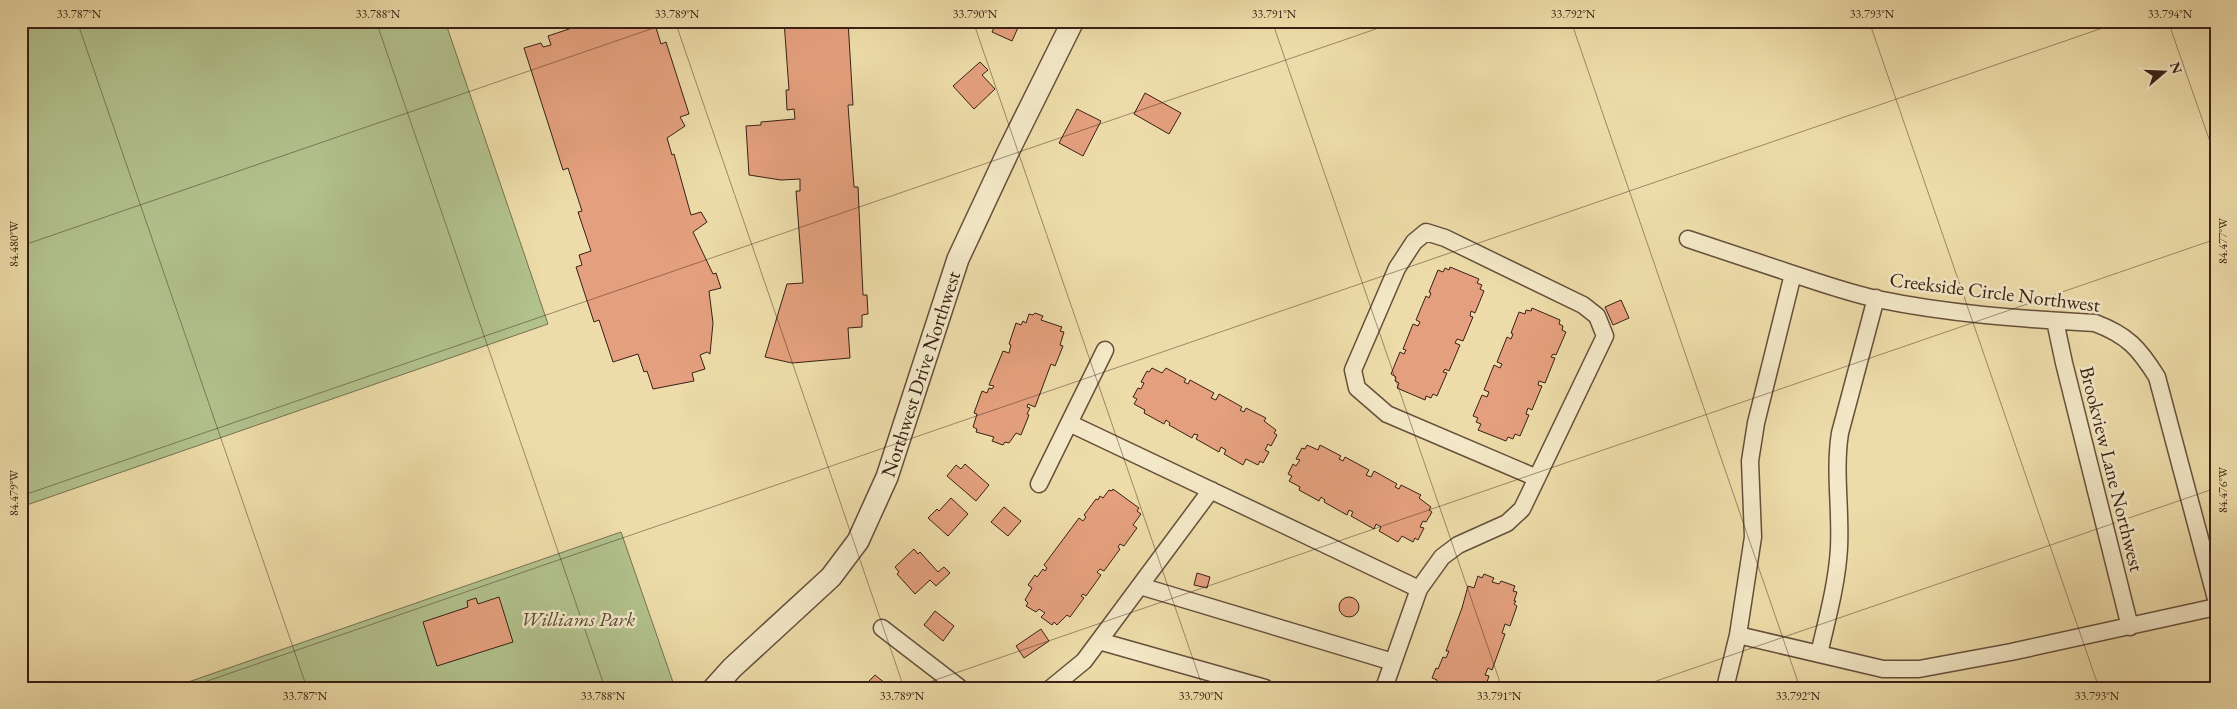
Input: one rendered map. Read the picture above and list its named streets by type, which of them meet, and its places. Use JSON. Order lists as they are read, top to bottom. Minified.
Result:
{"streets":{"street":["Creekside Circle Northwest","Northwest Drive Northwest","Brookview Lane Northwest"]},"crossings":[["Creekside Circle Northwest","Brookview Lane Northwest"]],"parks":["Williams Park"],"north":"right","coordinates":["33.787°N","33.788°N","33.789°N","33.790°N","33.791°N","33.792°N","33.793°N","33.794°N","84.477°W","84.480°W","84.476°W","84.479°W"]}
